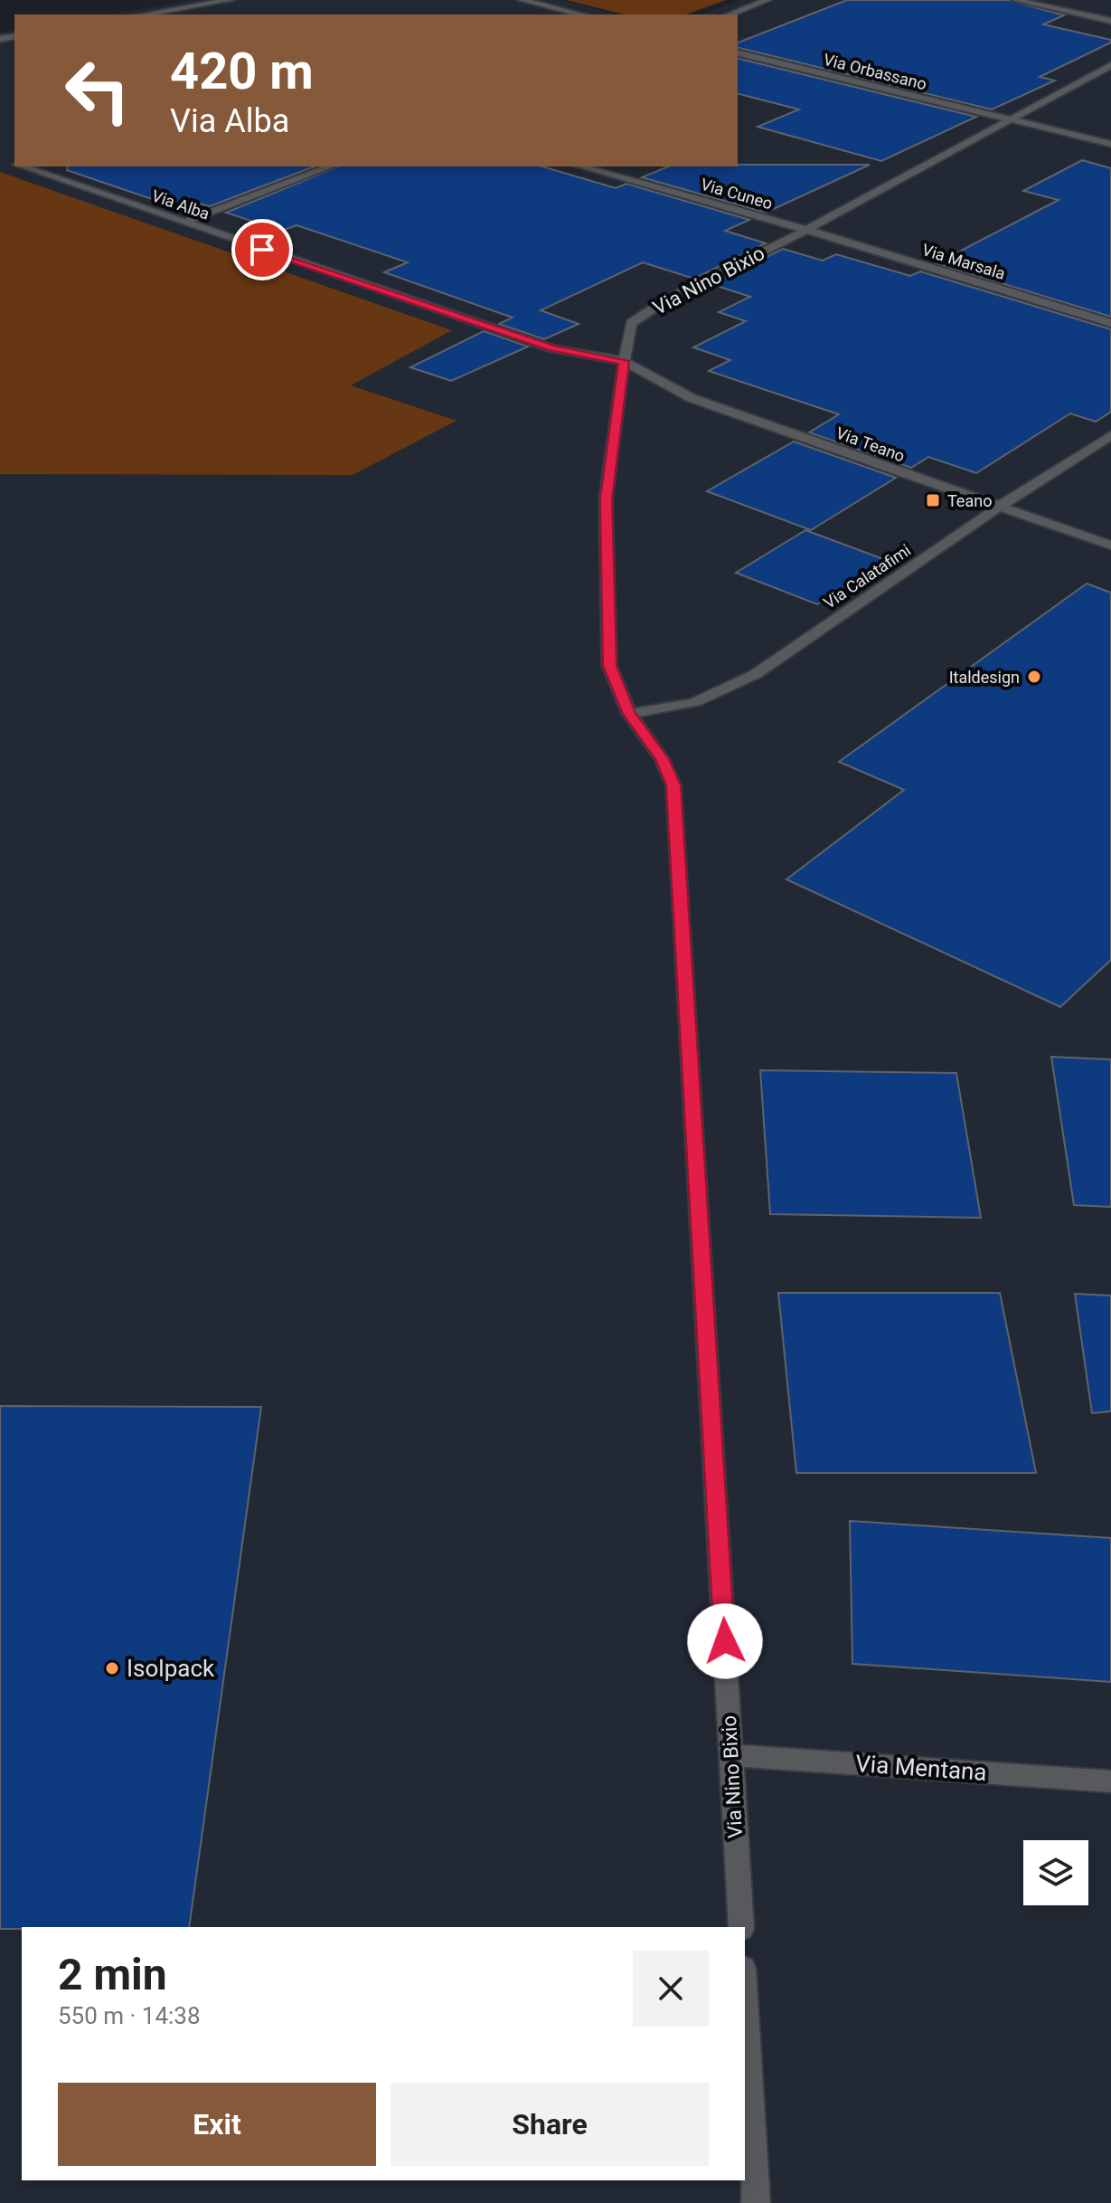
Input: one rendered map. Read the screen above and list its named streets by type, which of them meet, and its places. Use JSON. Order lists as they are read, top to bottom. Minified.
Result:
{"streets":{"street":["Via Orbassano","Via Cuneo","Via Alba","Via Marsala","Via Nino Bixio","Via Teano","Via Calatafimi","Via Mentana"]},"crossings":[["Via Orbassano","Via Nino Bixio"],["Via Cuneo","Via Marsala"],["Via Cuneo","Via Nino Bixio"],["Via Alba","Via Nino Bixio"],["Via Alba","Via Teano"],["Via Marsala","Via Nino Bixio"],["Via Nino Bixio","Via Teano"],["Via Nino Bixio","Via Calatafimi"],["Via Nino Bixio","Via Mentana"],["Via Teano","Via Calatafimi"]],"places":{"transit":["Teano"],"other":["Italdesign","Isolpack"]},"page":{"turn":["420 m","Via Alba"],"heading":["2 min","550 m · 14:38"],"buttons":["Exit","Share"]}}
